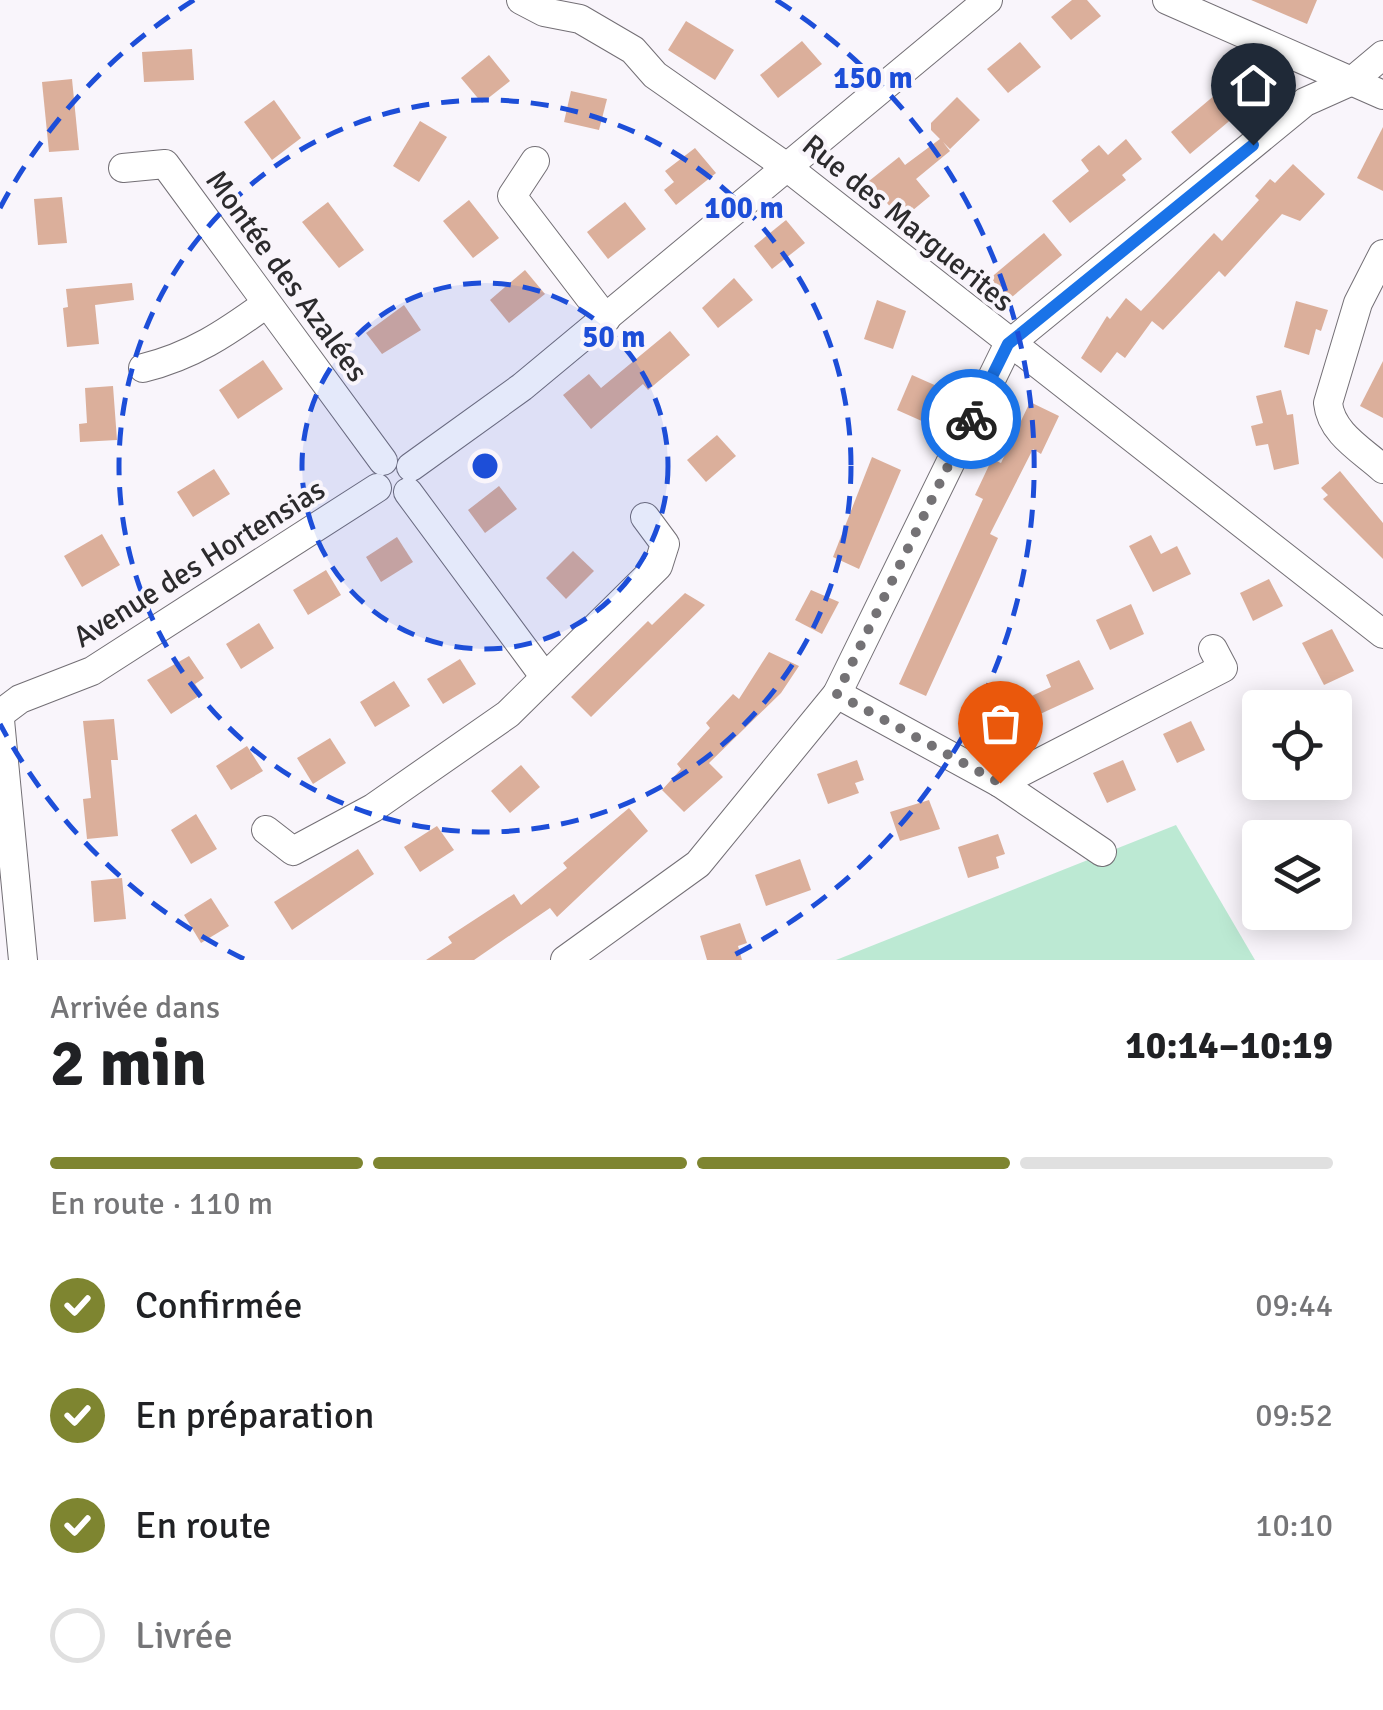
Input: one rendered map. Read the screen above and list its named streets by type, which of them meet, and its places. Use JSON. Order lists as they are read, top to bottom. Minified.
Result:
{"streets":{"street":["Rue des Marguerites","Montée des Azalées","Avenue des Hortensias"]},"crossings":[["Montée des Azalées","Avenue des Hortensias"]],"page":{"heading":["2 min","Arrivée dans","10:14–10:19"],"bar":"En route · 110 m","list":[["Confirmée","09:44"],["En préparation","09:52"],["En route","10:10"],"Livrée"]},"rings":["150 m","100 m","50 m"]}
